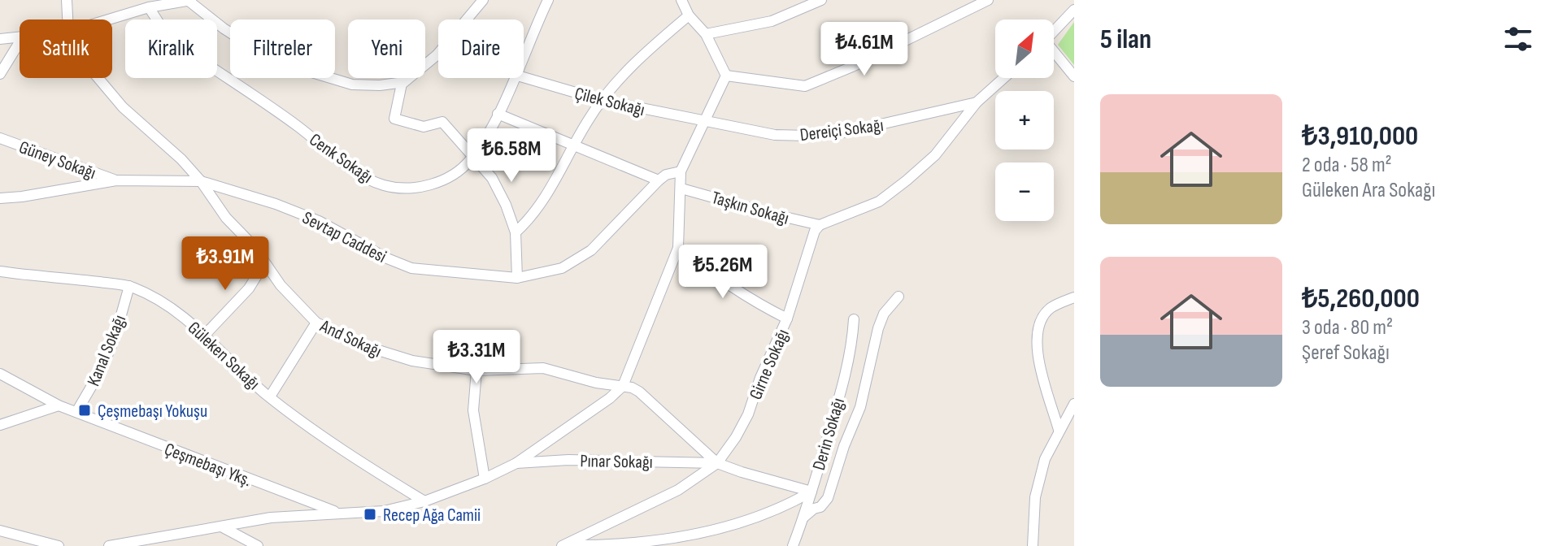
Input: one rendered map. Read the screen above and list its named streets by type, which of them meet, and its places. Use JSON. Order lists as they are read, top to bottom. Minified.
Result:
{"streets":{"street":["Çilek Sokağı","Dereiçi Sokağı","Cenk Sokağı","Güney Sokağı","Taşkın Sokağı","Sevtap Caddesi","And Sokağı","Kanal Sokağı","Güleken Sokağı","Girne Sokağı","Derin Sokağı","Pınar Sokağı","Çeşmebaşı Ykş."]},"crossings":[["Çilek Sokağı","Dereiçi Sokağı"],["Güney Sokağı","Sevtap Caddesi"],["Taşkın Sokağı","Girne Sokağı"],["Sevtap Caddesi","And Sokağı"],["And Sokağı","Girne Sokağı"],["And Sokağı","Derin Sokağı"],["And Sokağı","Pınar Sokağı"],["Kanal Sokağı","Güleken Sokağı"],["Kanal Sokağı","Çeşmebaşı Ykş."],["Girne Sokağı","Pınar Sokağı"]],"places":{"transit":["Çeşmebaşı Yokuşu","Recep Ağa Camii"]},"north":"top right","page":{"heading":"5 ilan","map_buttons":["+","−"],"chip":["Satılık","Kiralık","Filtreler","Yeni","Daire"],"price":["₺4.61M","₺6.58M","₺3.91M","₺5.26M","₺3.31M"],"list":[{"name":"₺3,910,000","note":"2 oda · 58 m² · Güleken Ara Sokağı"},{"name":"₺5,260,000","note":"3 oda · 80 m² · Şeref Sokağı"}]}}
